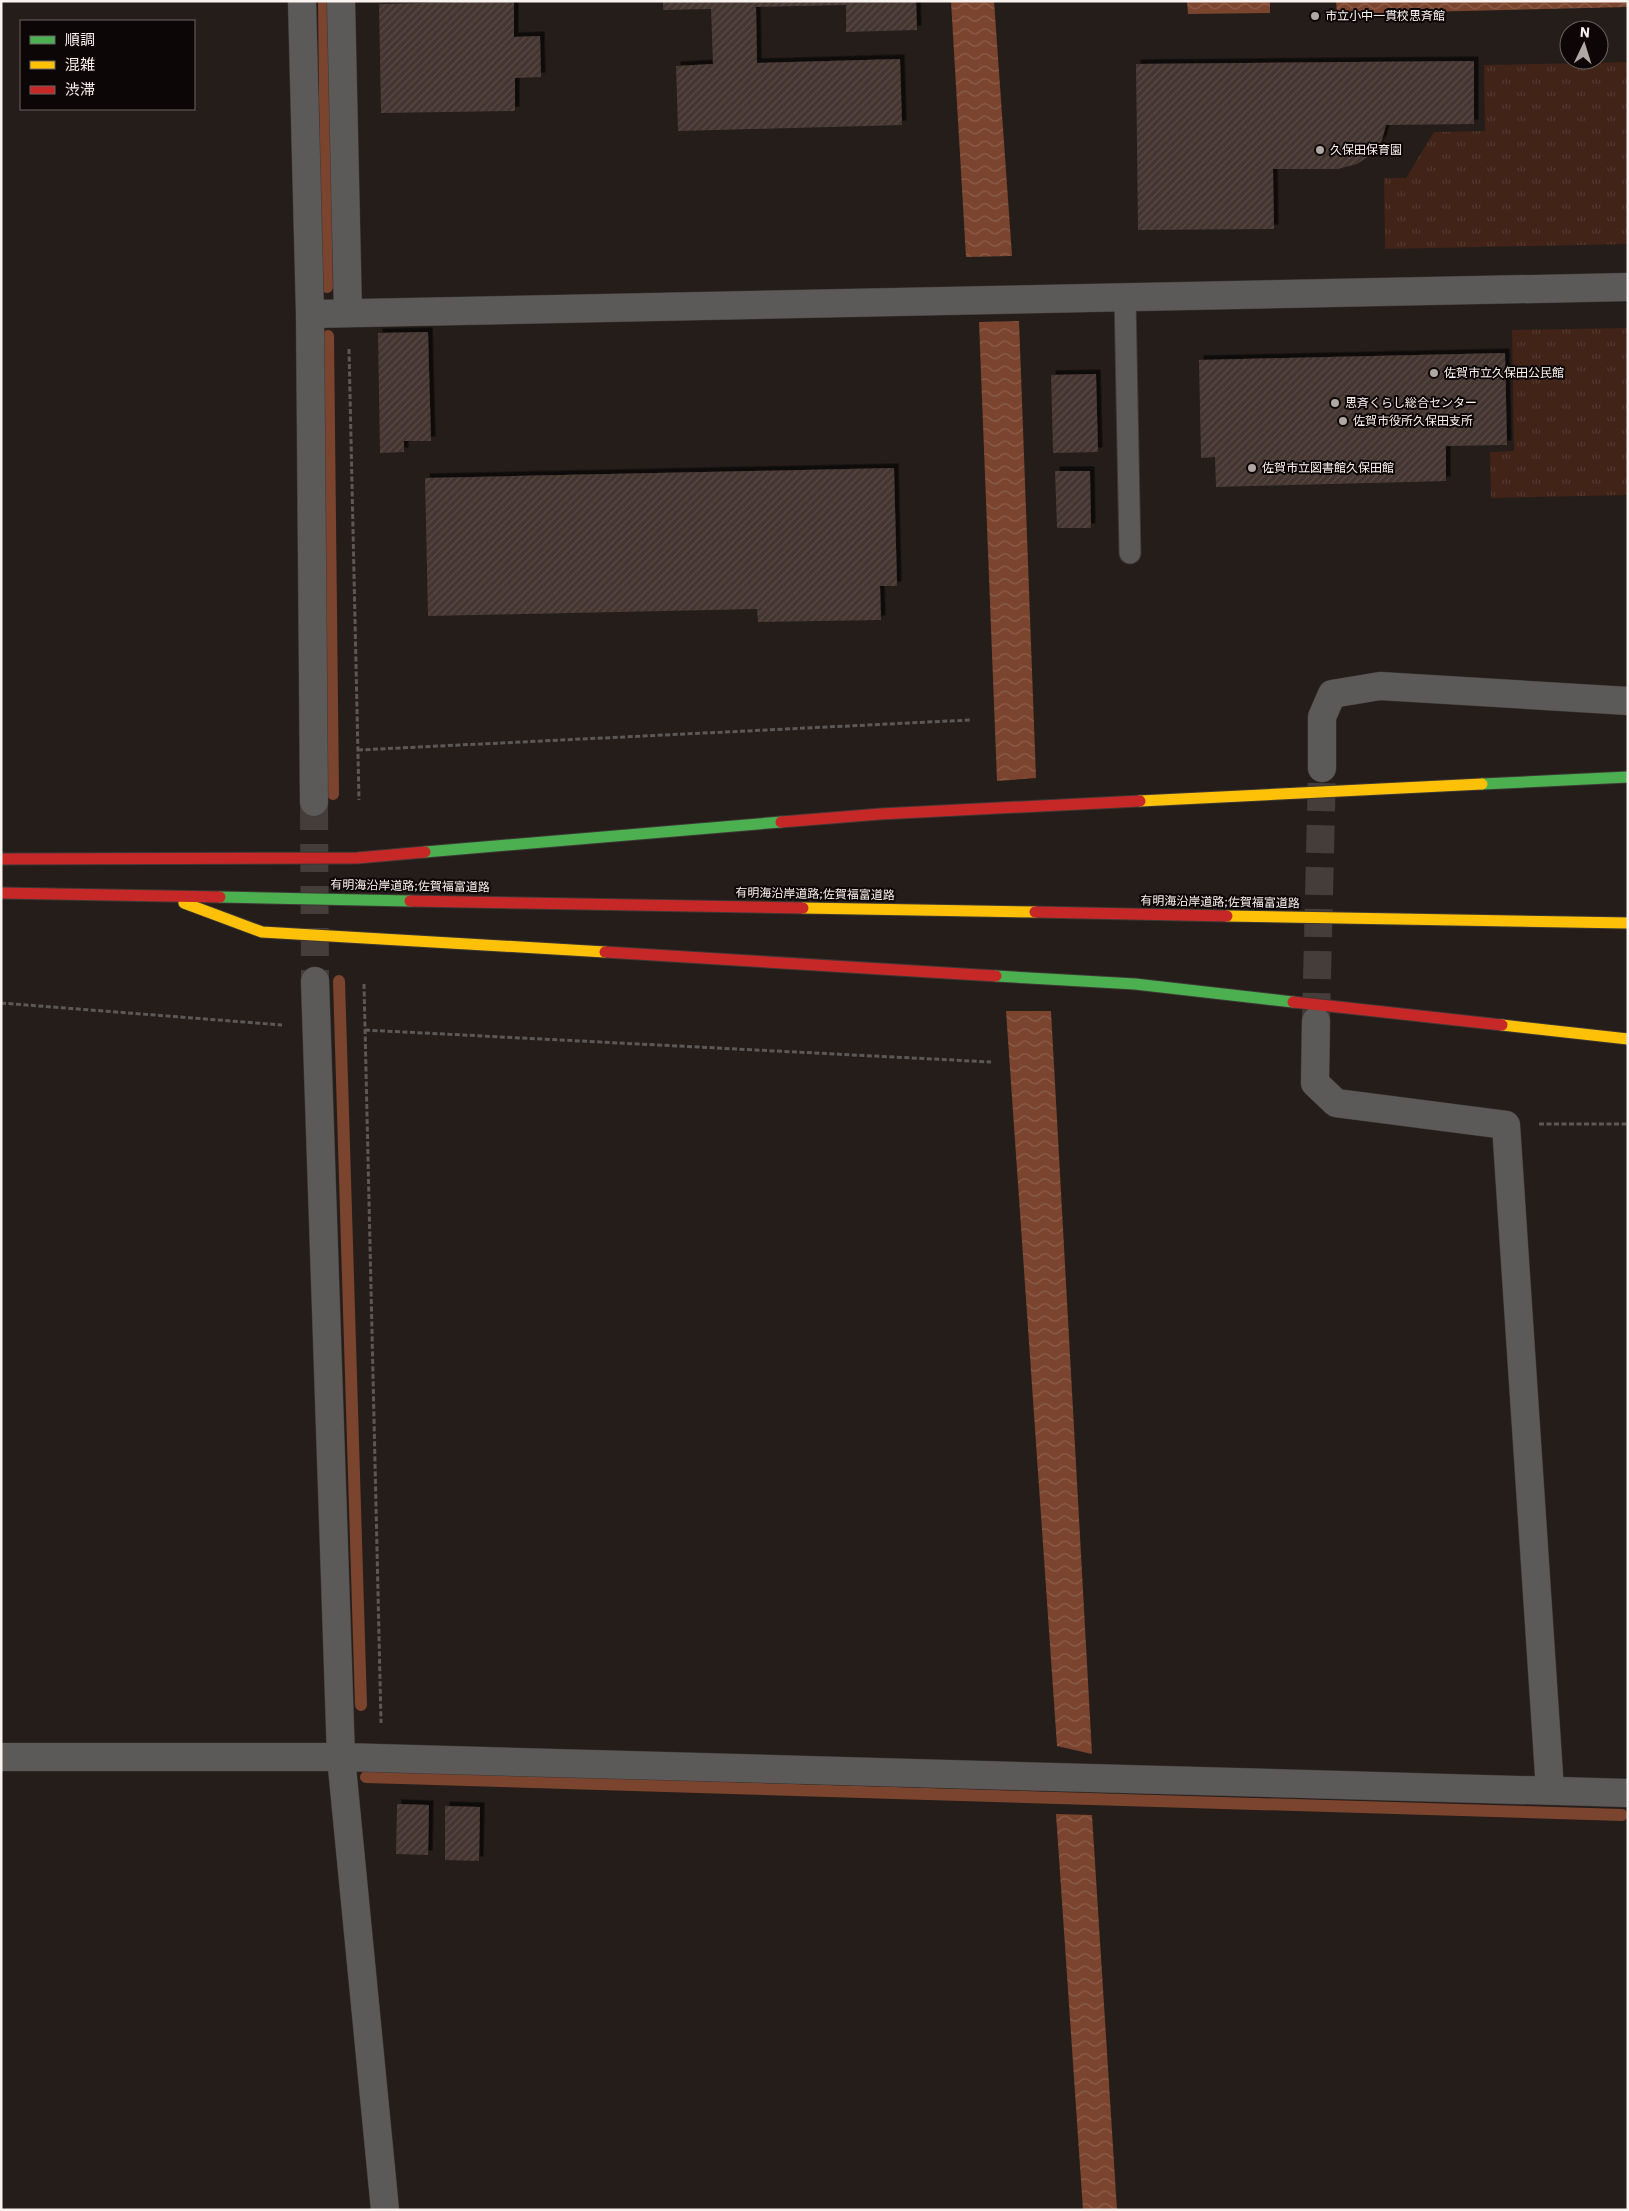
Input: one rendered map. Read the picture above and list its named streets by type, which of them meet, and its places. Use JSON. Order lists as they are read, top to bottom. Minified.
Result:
{"streets":{"highway":["有明海沿岸道路;佐賀福富道路"]},"places":["市立小中一貫校思斉館","久保田保育園","佐賀市立久保田公民館","思斉くらし総合センター","佐賀市役所久保田支所","佐賀市立図書館久保田館"],"legend":["順調","混雑","渋滞"],"north":"top"}
